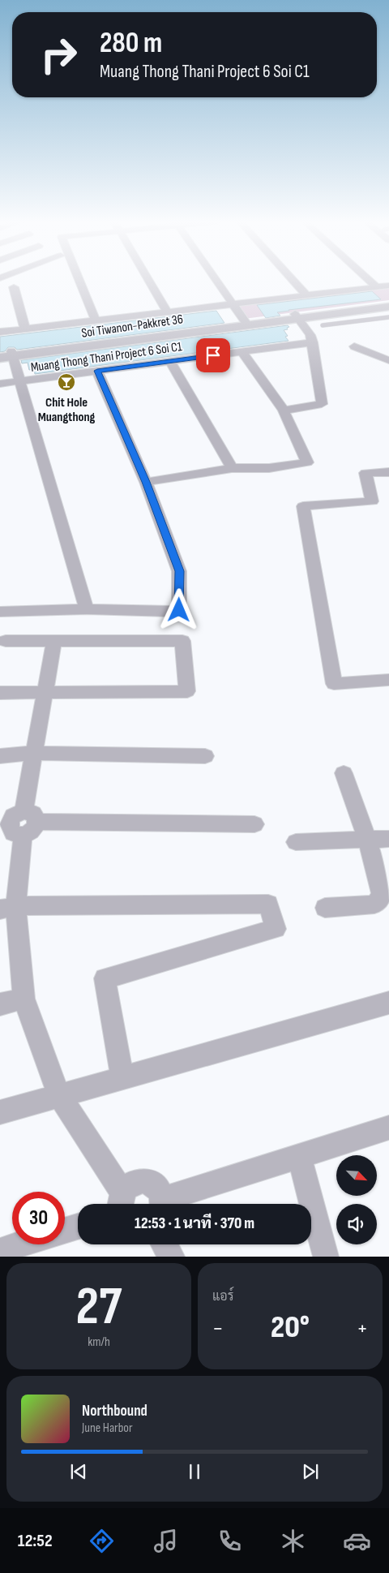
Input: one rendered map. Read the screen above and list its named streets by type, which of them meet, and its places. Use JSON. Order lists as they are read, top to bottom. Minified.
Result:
{"streets":{"street":["Soi Tiwanon-Pakkret 36","Muang Thong Thani Project 6 Soi C1"]},"places":{"bar":["Chit Hole Muangthong"]},"north":"bottom right","page":{"turn":["280 m","Muang Thong Thani Project 6 Soi C1"],"limit":"30","trip":"12:53 · 1 นาที · 370 m","tile":[["27","km/h"],"แอร์"],"heat":["−","20°","+"],"song":["Northbound","June Harbor"],"tabs":"12:52"}}
